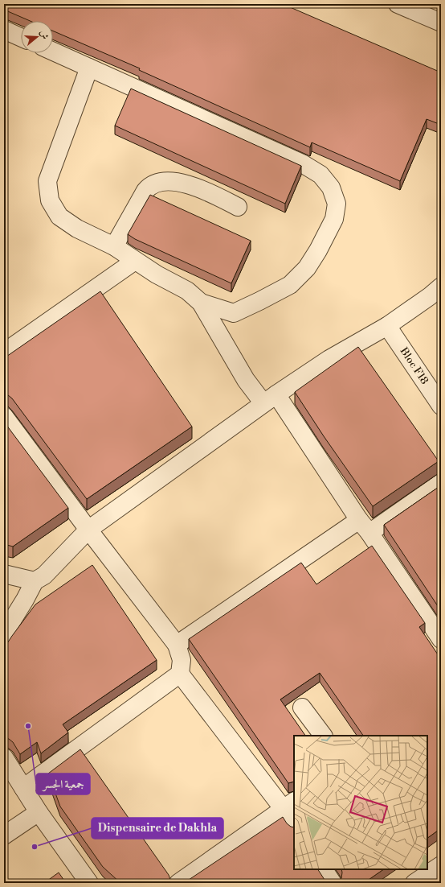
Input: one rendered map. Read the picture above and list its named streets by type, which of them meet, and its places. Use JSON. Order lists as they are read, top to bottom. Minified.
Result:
{"streets":{"street":["Bloc F18"]},"places":["جمعية الجسر","Dispensaire de Dakhla"],"north":"right"}
